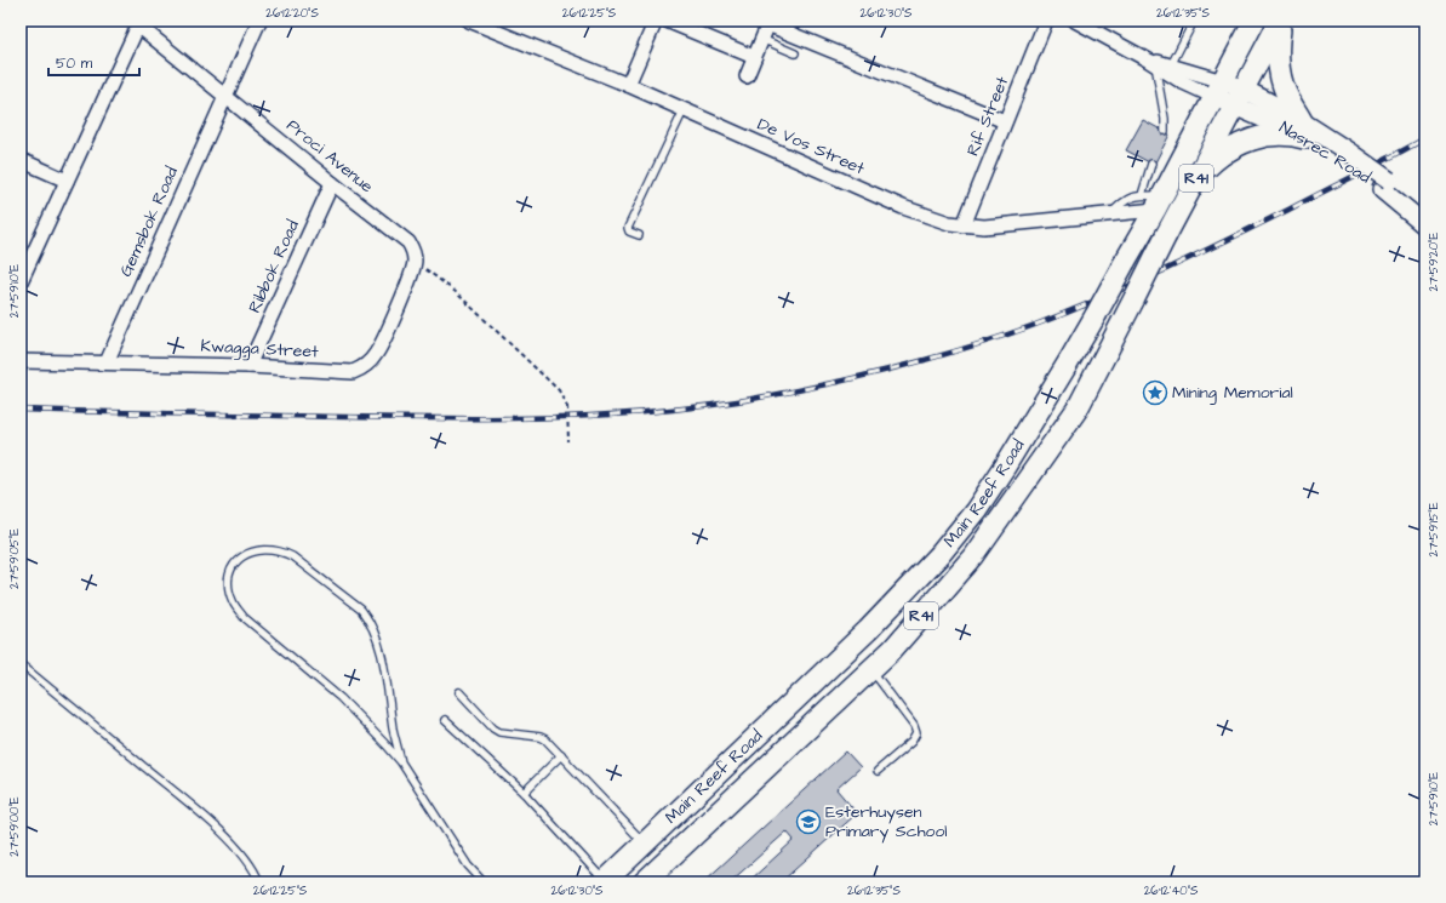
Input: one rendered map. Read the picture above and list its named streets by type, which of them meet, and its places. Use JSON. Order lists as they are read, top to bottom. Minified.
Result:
{"streets":{"main road":["Nasrec Road","R41","Main Reef Road"],"street":["Rif Street","De Vos Street","Proci Avenue","Gemsbok Road","Ribbok Road","Kwagga Street"]},"crossings":[["Rif Street","De Vos Street"],["De Vos Street","Main Reef Road"],["Nasrec Road","Main Reef Road"],["Proci Avenue","Gemsbok Road"],["Proci Avenue","Ribbok Road"],["Proci Avenue","Kwagga Street"],["Gemsbok Road","Kwagga Street"],["Ribbok Road","Kwagga Street"]],"places":{"place":["Mining Memorial"],"school or university":["Esterhuysen Primary School"]},"scale_bar":"50 m","coordinates":["26°12'20\"S","26°12'25\"S","26°12'30\"S","26°12'35\"S","27°59'20\"E","27°59'10\"E","27°59'15\"E","27°59'05\"E","27°59'00\"E","26°12'40\"S"]}
